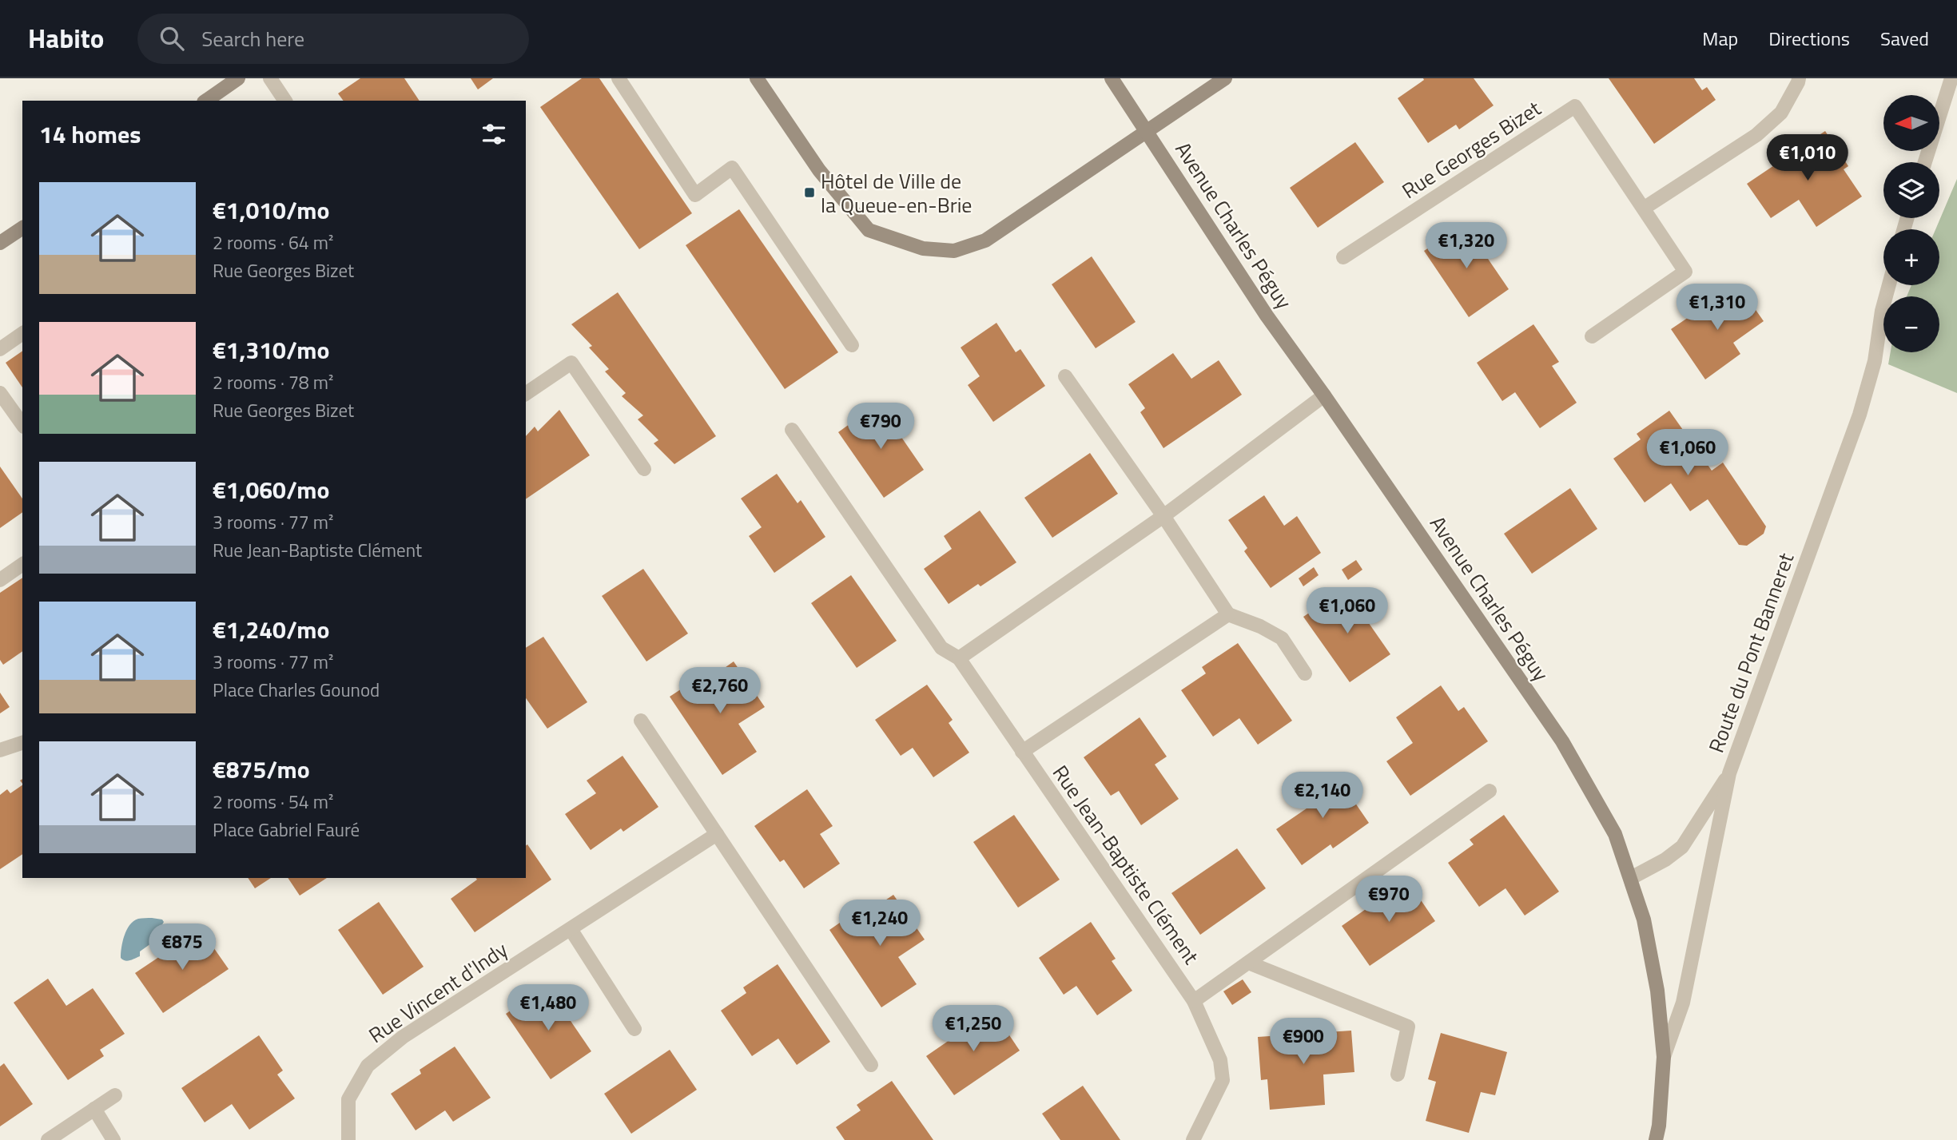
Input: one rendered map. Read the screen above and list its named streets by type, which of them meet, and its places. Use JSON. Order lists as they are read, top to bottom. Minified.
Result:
{"streets":{"street":["Rue Georges Bizet","Avenue Charles Péguy","Route du Pont Banneret","Rue Jean-Baptiste Clément","Rue Vincent d'Indy"]},"crossings":[["Avenue Charles Péguy","Route du Pont Banneret"]],"places":{"transit":["Hôtel de Ville de la Queue-en-Brie"]},"north":"left","page":{"header":"Habito","search":"Search here","nav":["Map","Directions","Saved"],"map_buttons":["+","−"],"heading":"14 homes","price":["€1,010","€1,320","€1,310","€790","€1,060","€1,060","€2,760","€2,140","€970","€1,240","€875","€1,480","€1,250","€900"],"list":[{"name":"€1,010/mo","note":"2 rooms · 64 m² · Rue Georges Bizet"},{"name":"€1,310/mo","note":"2 rooms · 78 m² · Rue Georges Bizet"},{"name":"€1,060/mo","note":"3 rooms · 77 m² · Rue Jean-Baptiste Clément"},{"name":"€1,240/mo","note":"3 rooms · 77 m² · Place Charles Gounod"},{"name":"€875/mo","note":"2 rooms · 54 m² · Place Gabriel Fauré"}]}}
